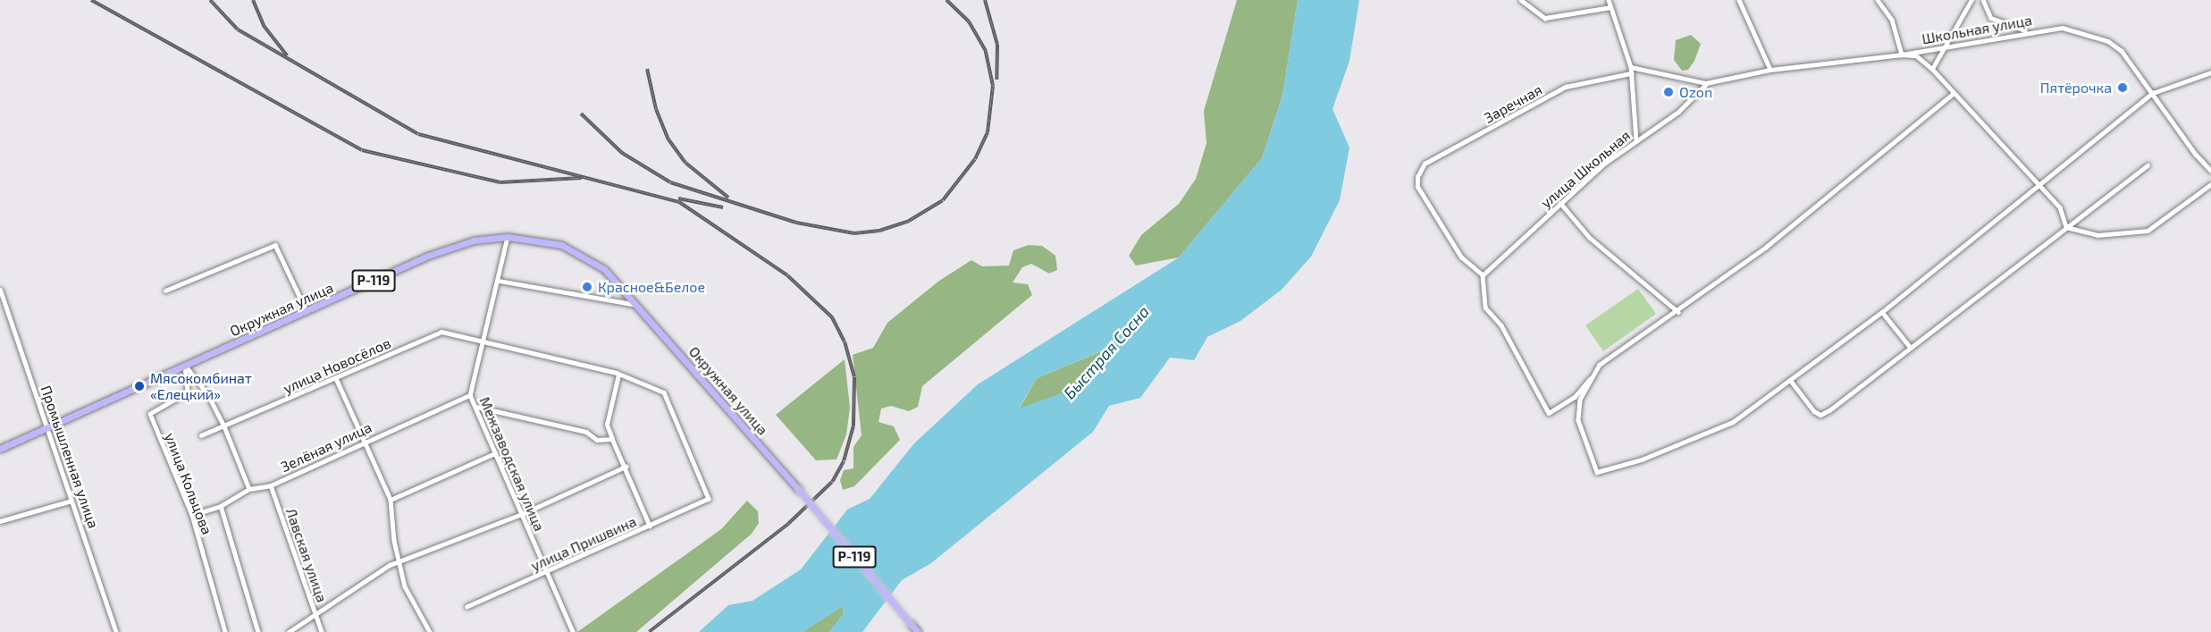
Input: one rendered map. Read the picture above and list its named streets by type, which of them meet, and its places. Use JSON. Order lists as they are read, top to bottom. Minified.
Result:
{"streets":{"highway":["Р-119","Окружная улица"],"street":["Школьная улица","Заречная","улица Школьная","улица Новосёлов","Зелёная улица","Промышленная улица","Межзаводская улица","улица Кольцова","улица Пришвина","Лавская улица"]},"crossings":[["Школьная улица","улица Школьная"],["Заречная","улица Школьная"],["Окружная улица","Промышленная улица"],["Окружная улица","Межзаводская улица"],["Окружная улица","улица Кольцова"],["улица Новосёлов","Межзаводская улица"],["улица Новосёлов","улица Пришвина"],["Зелёная улица","Межзаводская улица"],["Зелёная улица","улица Кольцова"],["Зелёная улица","Лавская улица"],["Межзаводская улица","улица Пришвина"]],"water":["Быстрая Сосна"],"places":["Пятёрочка","Ozon","Красное&Белое","Мясокомбинат «Елецкий»"]}
